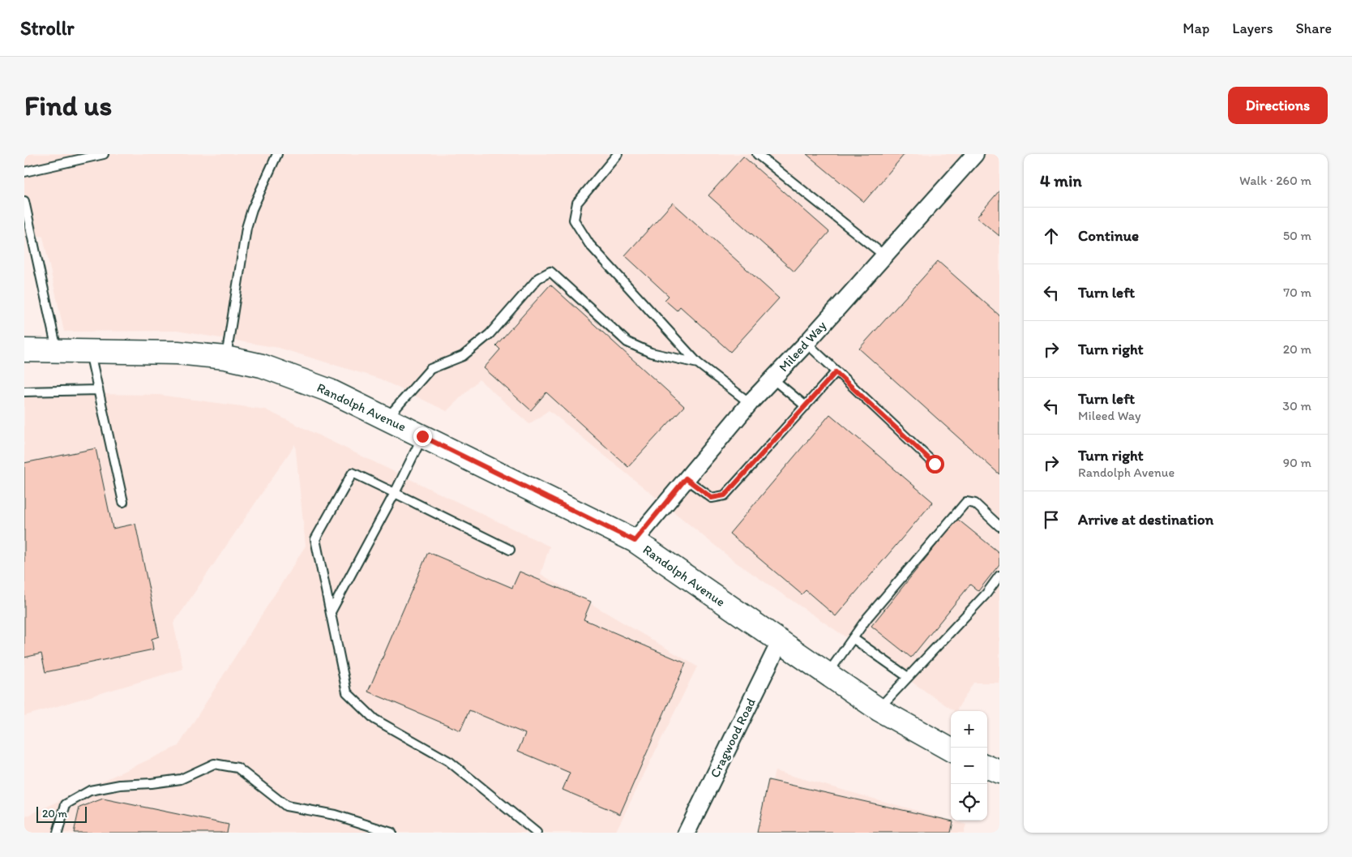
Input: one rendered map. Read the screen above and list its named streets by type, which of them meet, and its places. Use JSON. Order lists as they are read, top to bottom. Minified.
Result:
{"streets":{"main road":["Randolph Avenue"],"street":["Mileed Way","Cragwood Road"]},"crossings":[["Mileed Way","Randolph Avenue"],["Randolph Avenue","Cragwood Road"]],"scale_bar":"20 m","page":{"header":"Strollr","nav":["Map","Layers","Share"],"buttons":"Directions","title":"Find us","heading":["4 min","Walk · 260 m"],"list":[["Continue","50 m"],["Turn left","70 m"],["Turn right","20 m"],["Turn left","Mileed Way","30 m"],["Turn right","Randolph Avenue","90 m"],"Arrive at destination"],"map_buttons":["+","−"],"scale":"20 m"}}
